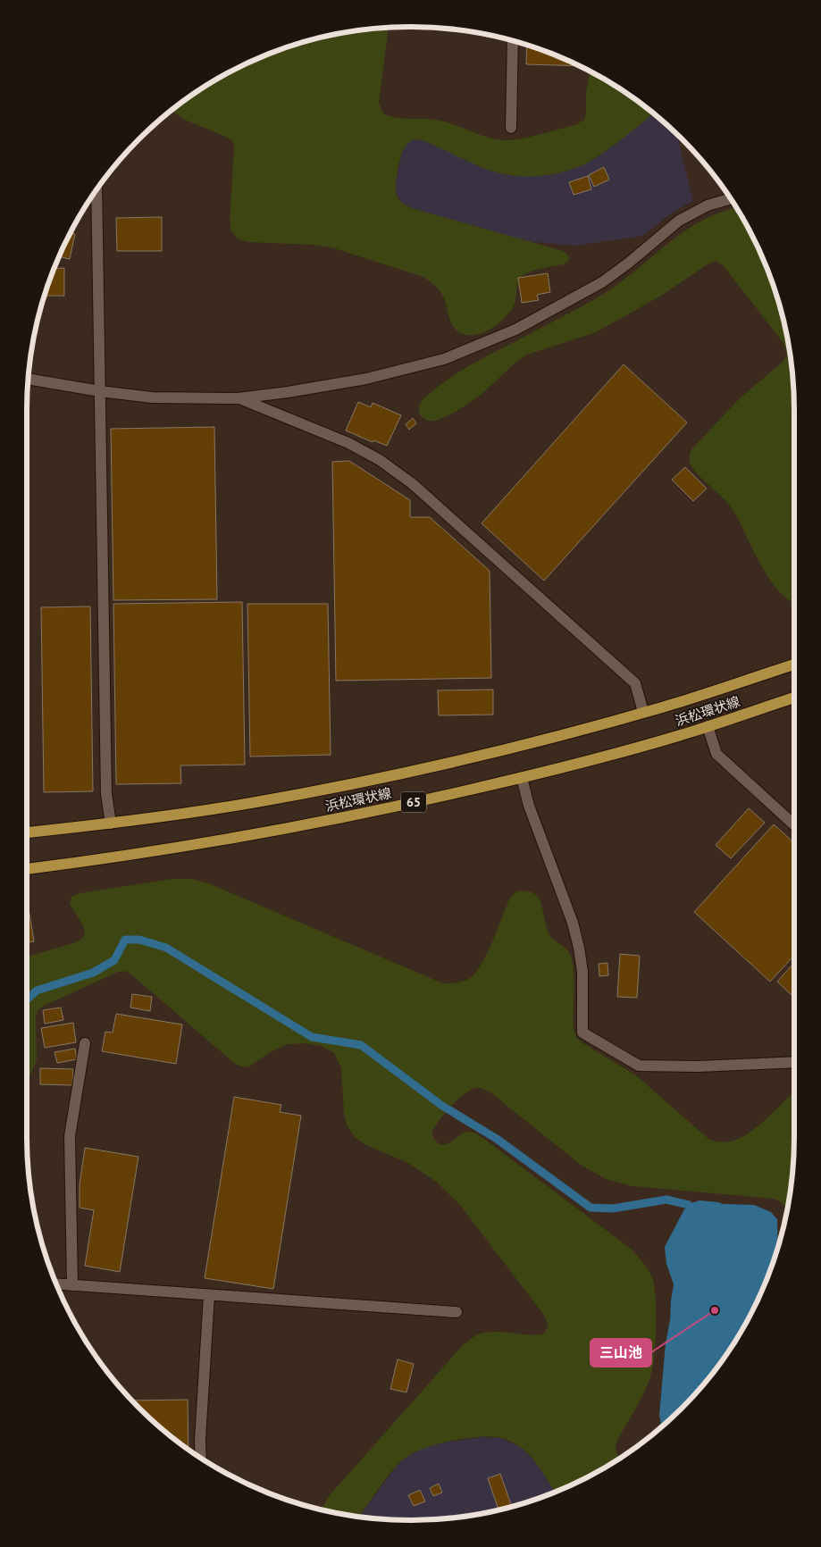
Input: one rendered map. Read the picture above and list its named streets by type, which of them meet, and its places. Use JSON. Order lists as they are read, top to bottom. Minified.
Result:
{"streets":{"main road":["浜松環状線","65"]},"places":["三山池"]}
